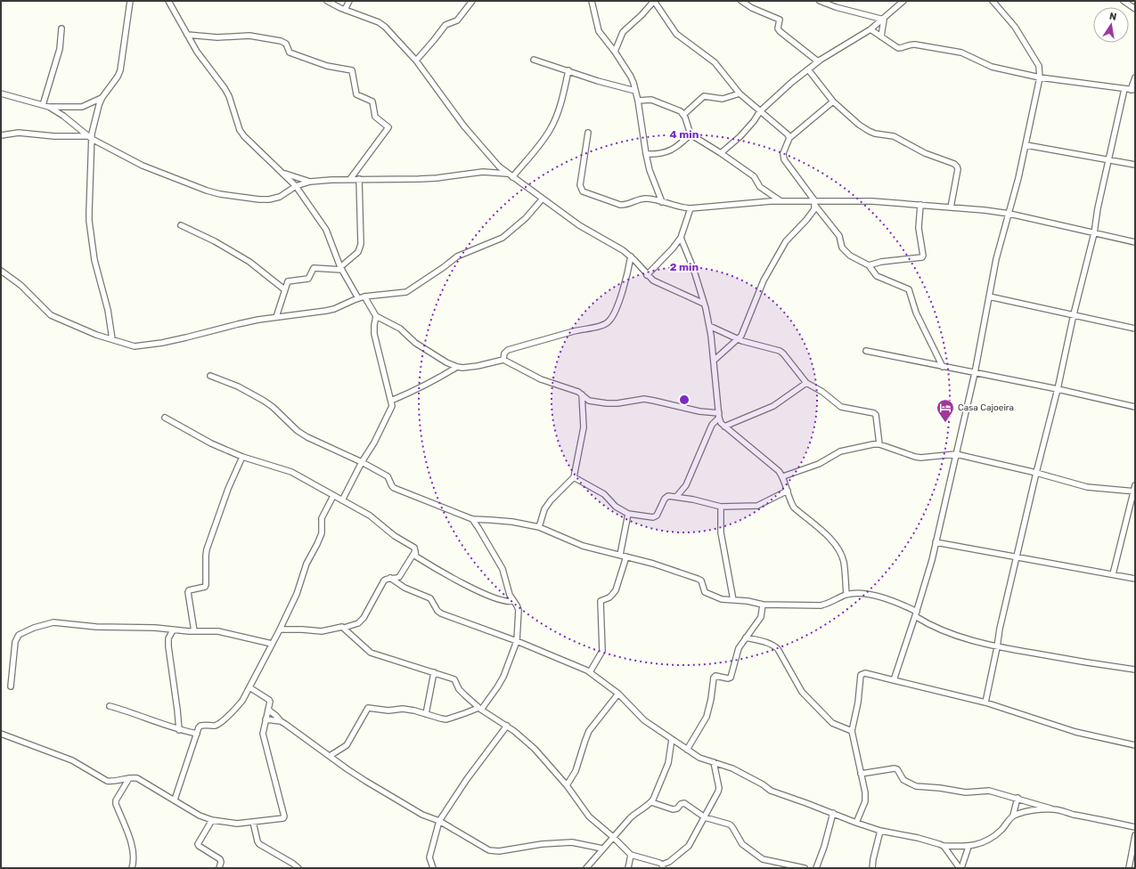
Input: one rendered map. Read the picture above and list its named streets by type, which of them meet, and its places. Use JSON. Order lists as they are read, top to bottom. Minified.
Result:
{"places":{"hotel":["Casa Cajoeira"]},"north":"top","rings":["4 min","2 min"]}
